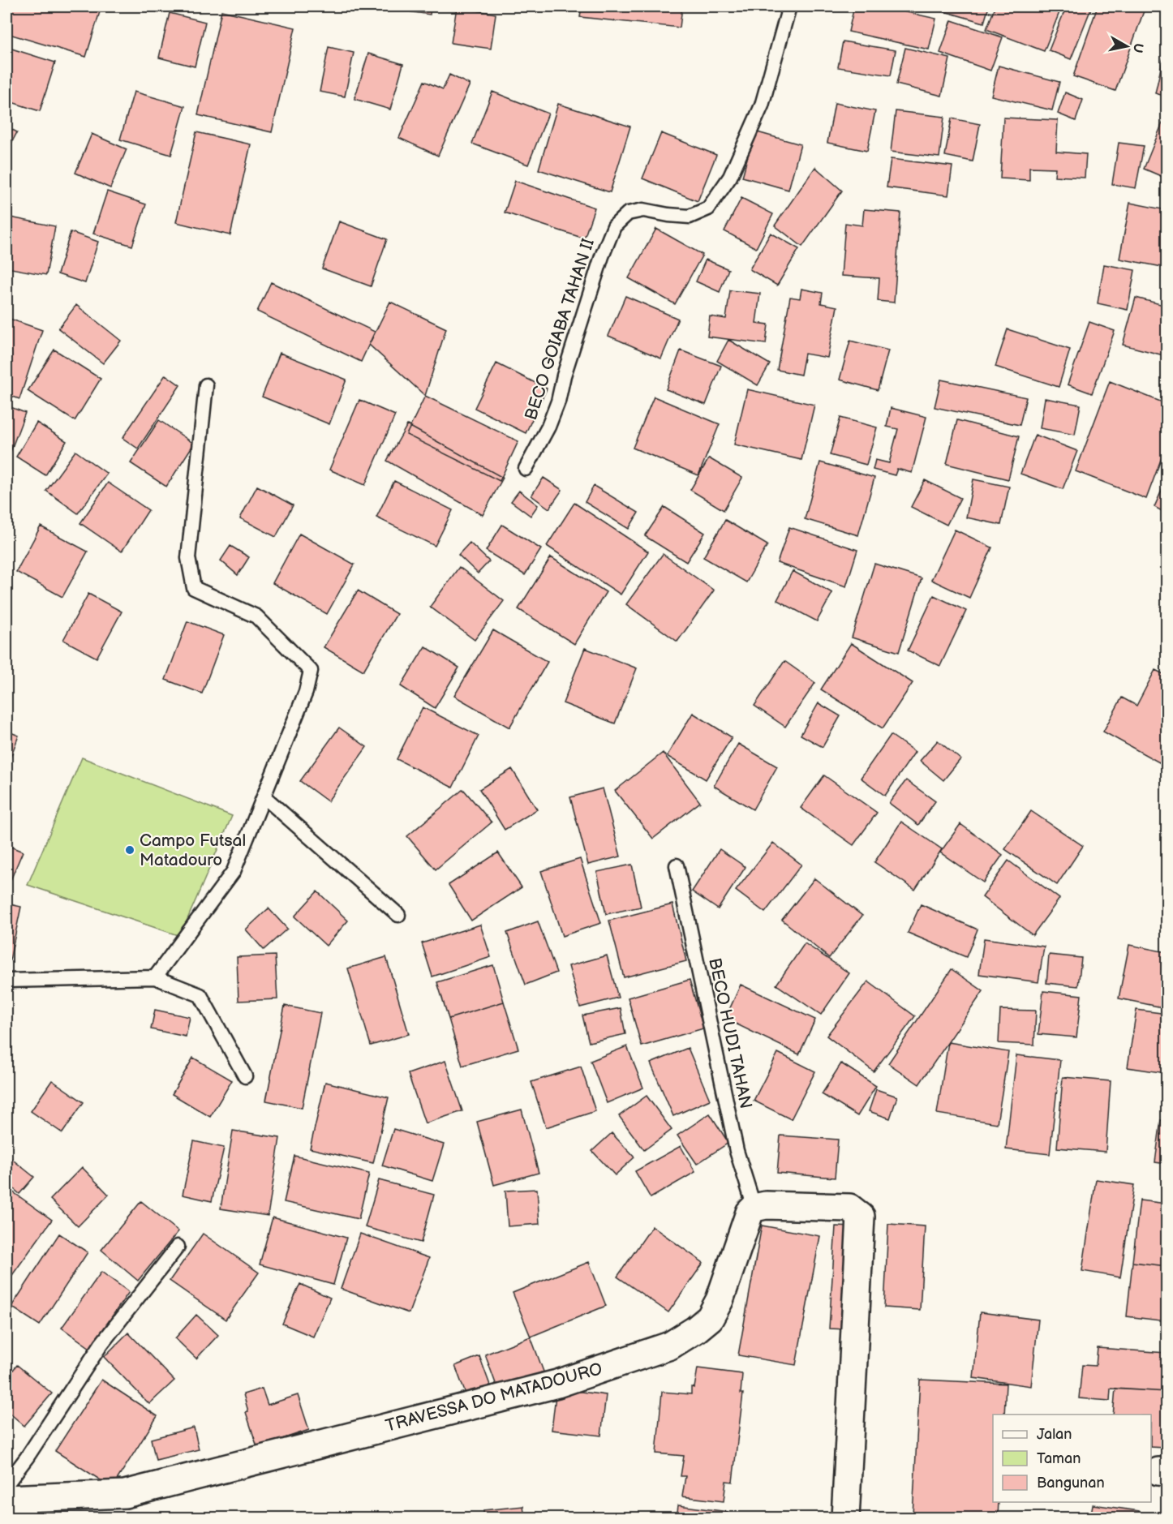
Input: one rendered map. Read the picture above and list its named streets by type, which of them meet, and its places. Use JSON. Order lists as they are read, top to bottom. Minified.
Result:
{"streets":{"street":["TRAVESSA DO MATADOURO"],"lane":["BECO GOIABA TAHAN II","BECO HUDI TAHAN"]},"crossings":[["BECO HUDI TAHAN","TRAVESSA DO MATADOURO"]],"places":["Campo Futsal Matadouro"],"legend":["Jalan","Taman","Bangunan"],"north":"right"}
